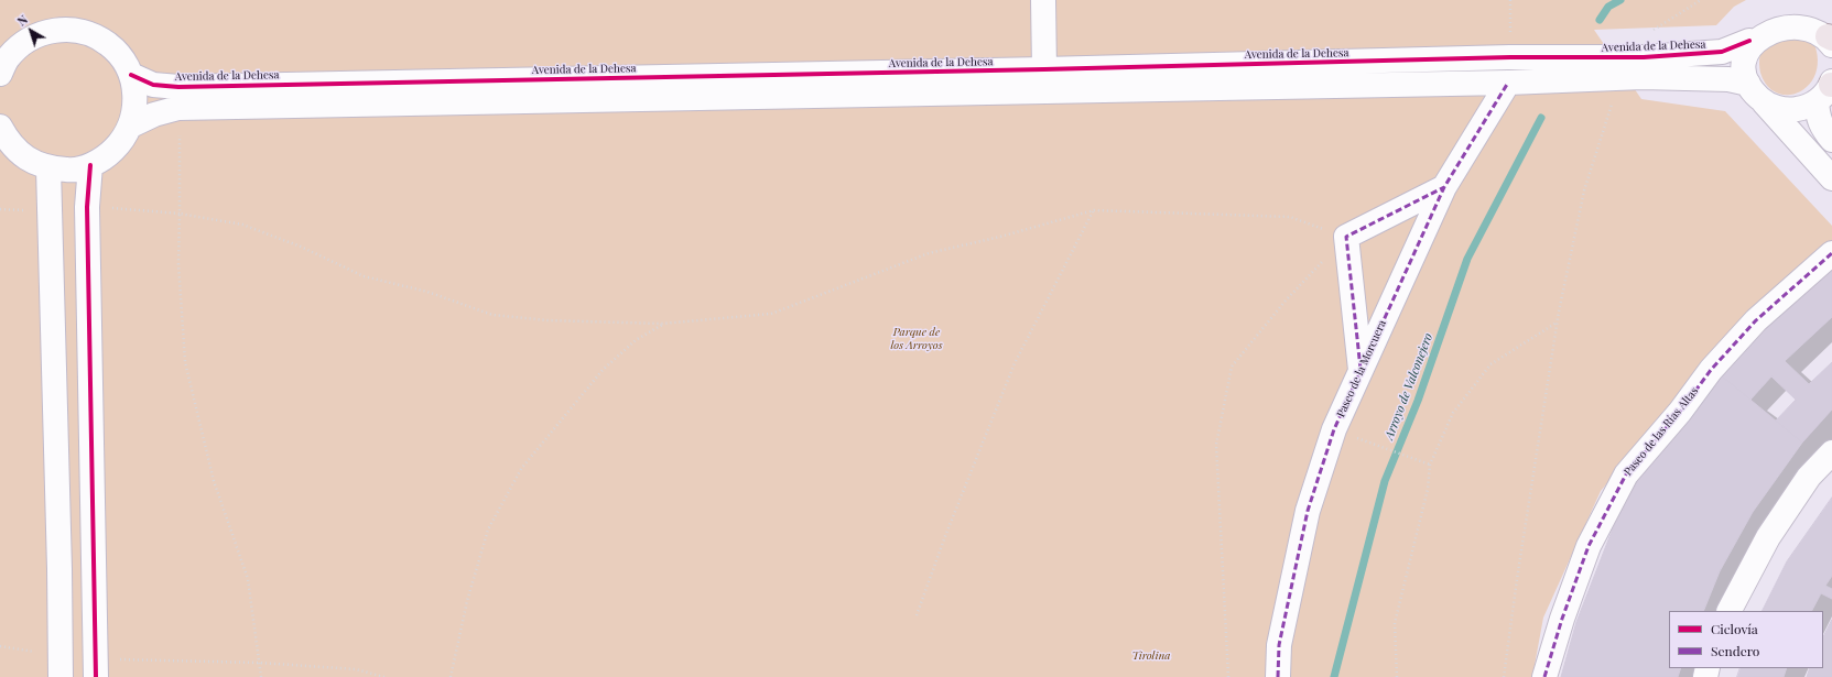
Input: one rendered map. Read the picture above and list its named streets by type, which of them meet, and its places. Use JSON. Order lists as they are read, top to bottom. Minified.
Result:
{"streets":{"street":["Avenida de la Dehesa","Paseo de la Morcuera","Paseo de las Rías Altas"]},"water":["Arroyo de Valconejero"],"parks":["Parque de los Arroyos","Tirolina"],"legend":["Ciclovía","Sendero"],"north":"top left"}
